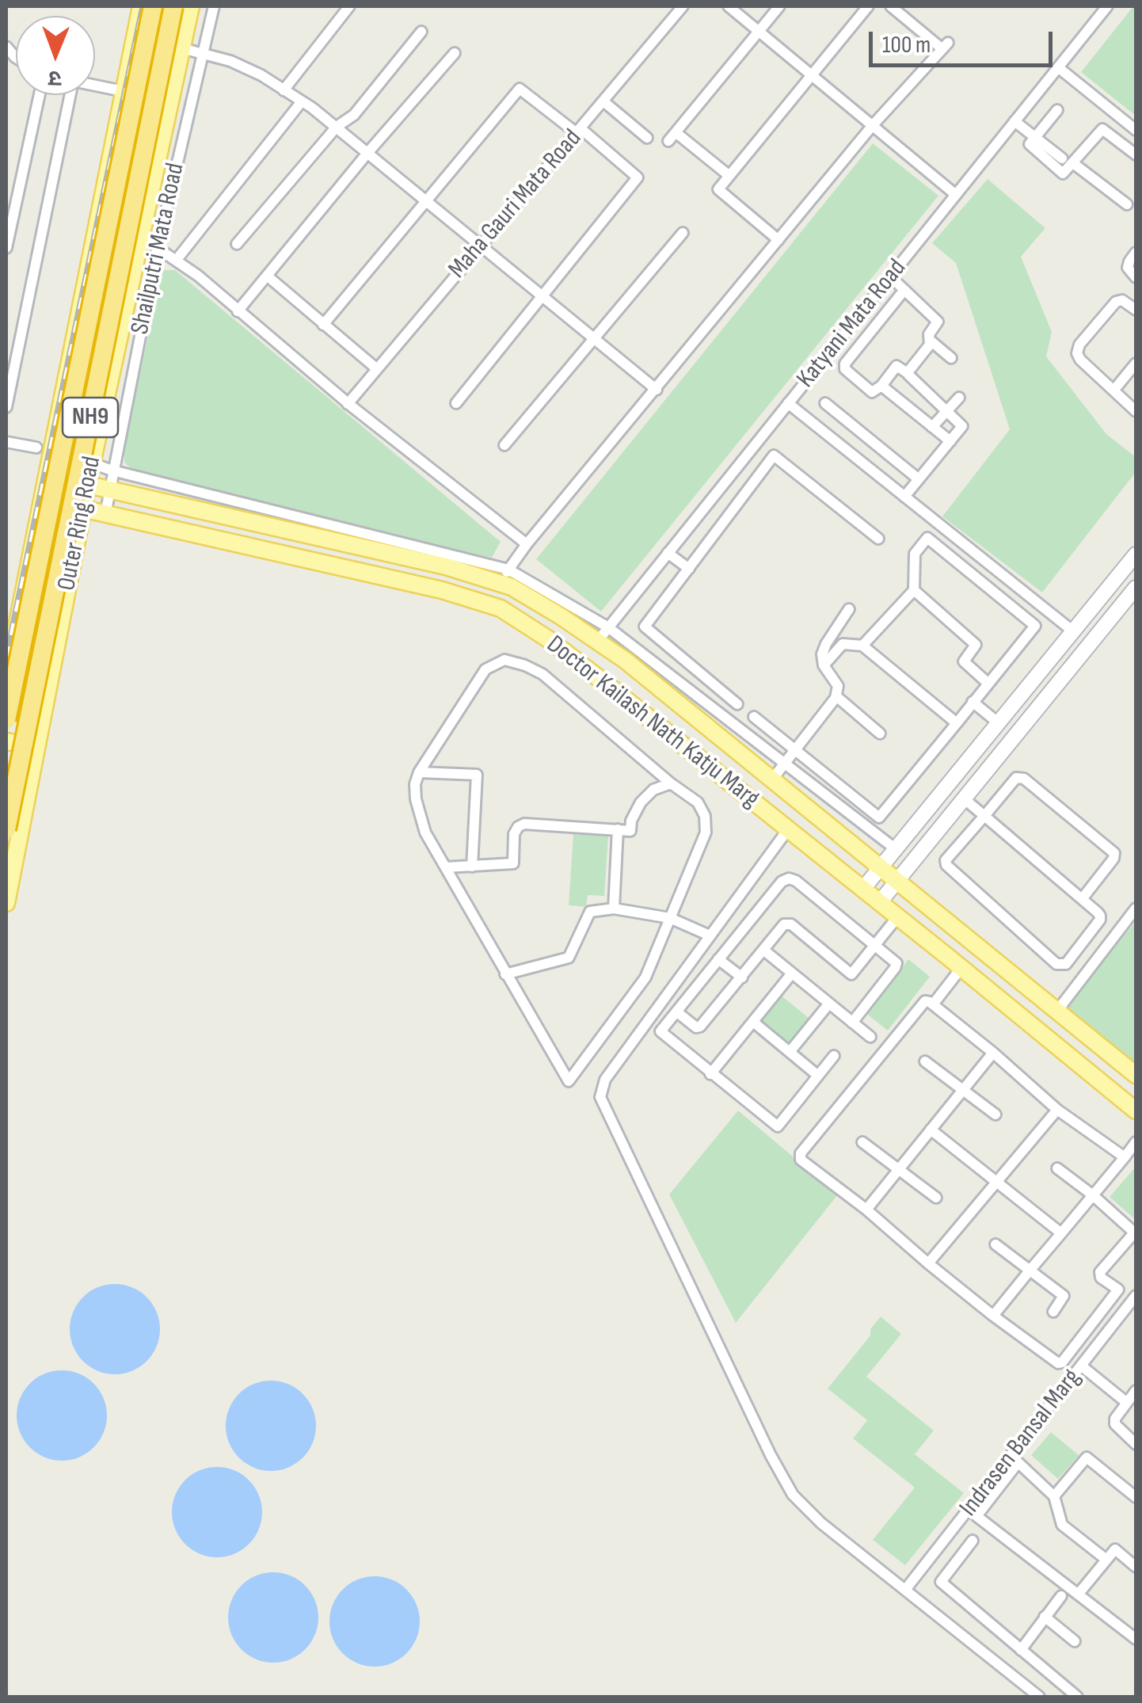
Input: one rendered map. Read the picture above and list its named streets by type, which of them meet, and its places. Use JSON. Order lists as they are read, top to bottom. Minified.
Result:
{"streets":{"highway":["NH9","Outer Ring Road"],"main road":["Doctor Kailash Nath Katju Marg"],"street":["Maha Gauri Mata Road","Shailputri Mata Road","Katyani Mata Road","Indrasen Bansal Marg"]},"crossings":[["Shailputri Mata Road","Doctor Kailash Nath Katju Marg"],["Katyani Mata Road","Doctor Kailash Nath Katju Marg"],["Outer Ring Road","Doctor Kailash Nath Katju Marg"]],"scale_bar":"100 m","north":"bottom"}
